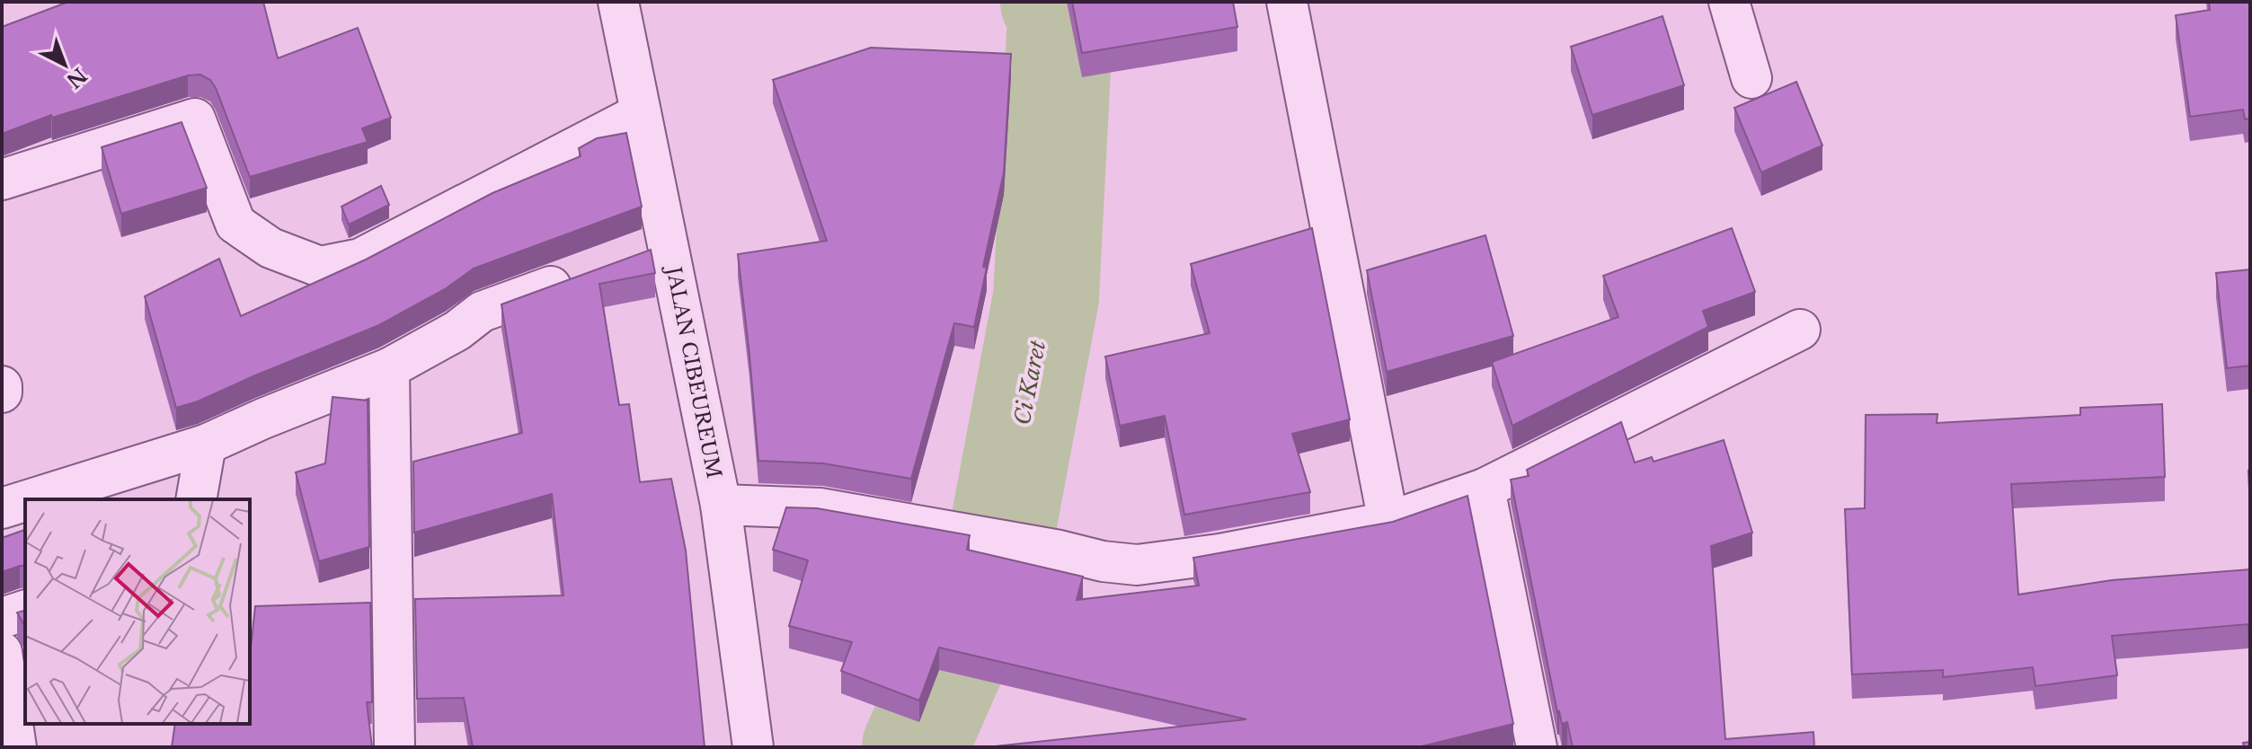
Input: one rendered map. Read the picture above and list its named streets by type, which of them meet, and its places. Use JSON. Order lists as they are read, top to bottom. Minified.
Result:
{"streets":{"street":["JALAN CIBEUREUM"]},"water":["Ci Karet"],"north":"bottom right"}
